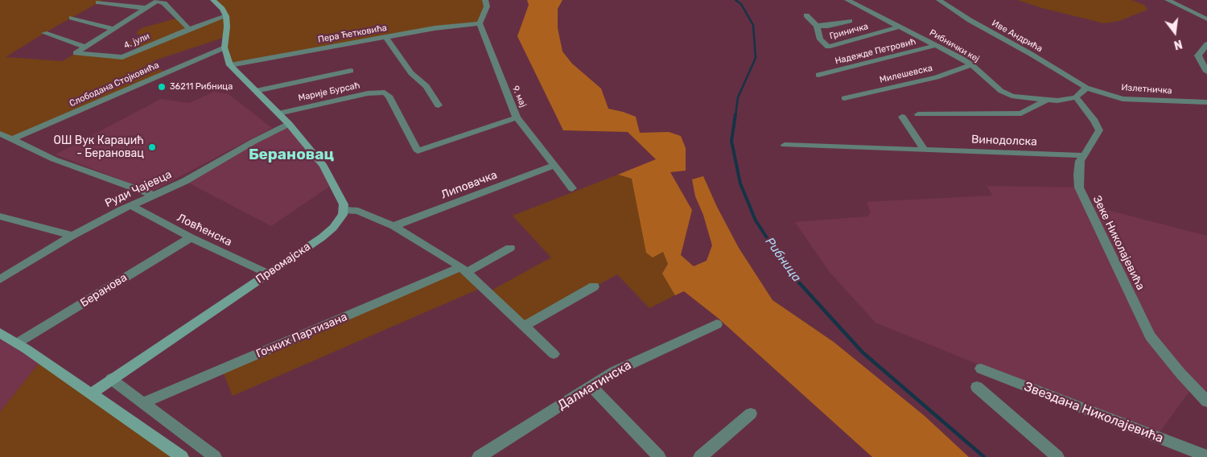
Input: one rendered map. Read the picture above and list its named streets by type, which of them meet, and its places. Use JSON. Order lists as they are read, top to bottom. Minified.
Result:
{"streets":{"main road":["Првомајска"],"street":["Гриничка","Пера Ћетковића","Иве Андрића","4. јули","Рибнички кеј","Надежде Петровић","Милешевска","Слободана Стојковића","Излетничка","Марије Бурсаћ","9. мај","Винодолска","Липовачка","Руди Чајевца","Ловћенска","Зеке Николајевића","Беранова","Гочких Партизана","Далматинска","Звездана Николајевића"]},"crossings":[["Гриничка","Рибнички кеј"],["Пера Ћетковића","9. мај"],["Иве Андрића","Излетничка"],["Рибнички кеј","Надежде Петровић"],["Рибнички кеј","Милешевска"],["Рибнички кеј","Зеке Николајевића"],["Марије Бурсаћ","9. мај"],["9. мај","Липовачка"],["Винодолска","Зеке Николајевића"],["Руди Чајевца","Ловћенска"],["Ловћенска","Првомајска"],["Ловћенска","Беранова"]],"districts":["Берановац"],"water":["Рибница"],"places":["36211 Рибница","ОШ Вук Караџић - Берановац"],"north":"bottom"}
